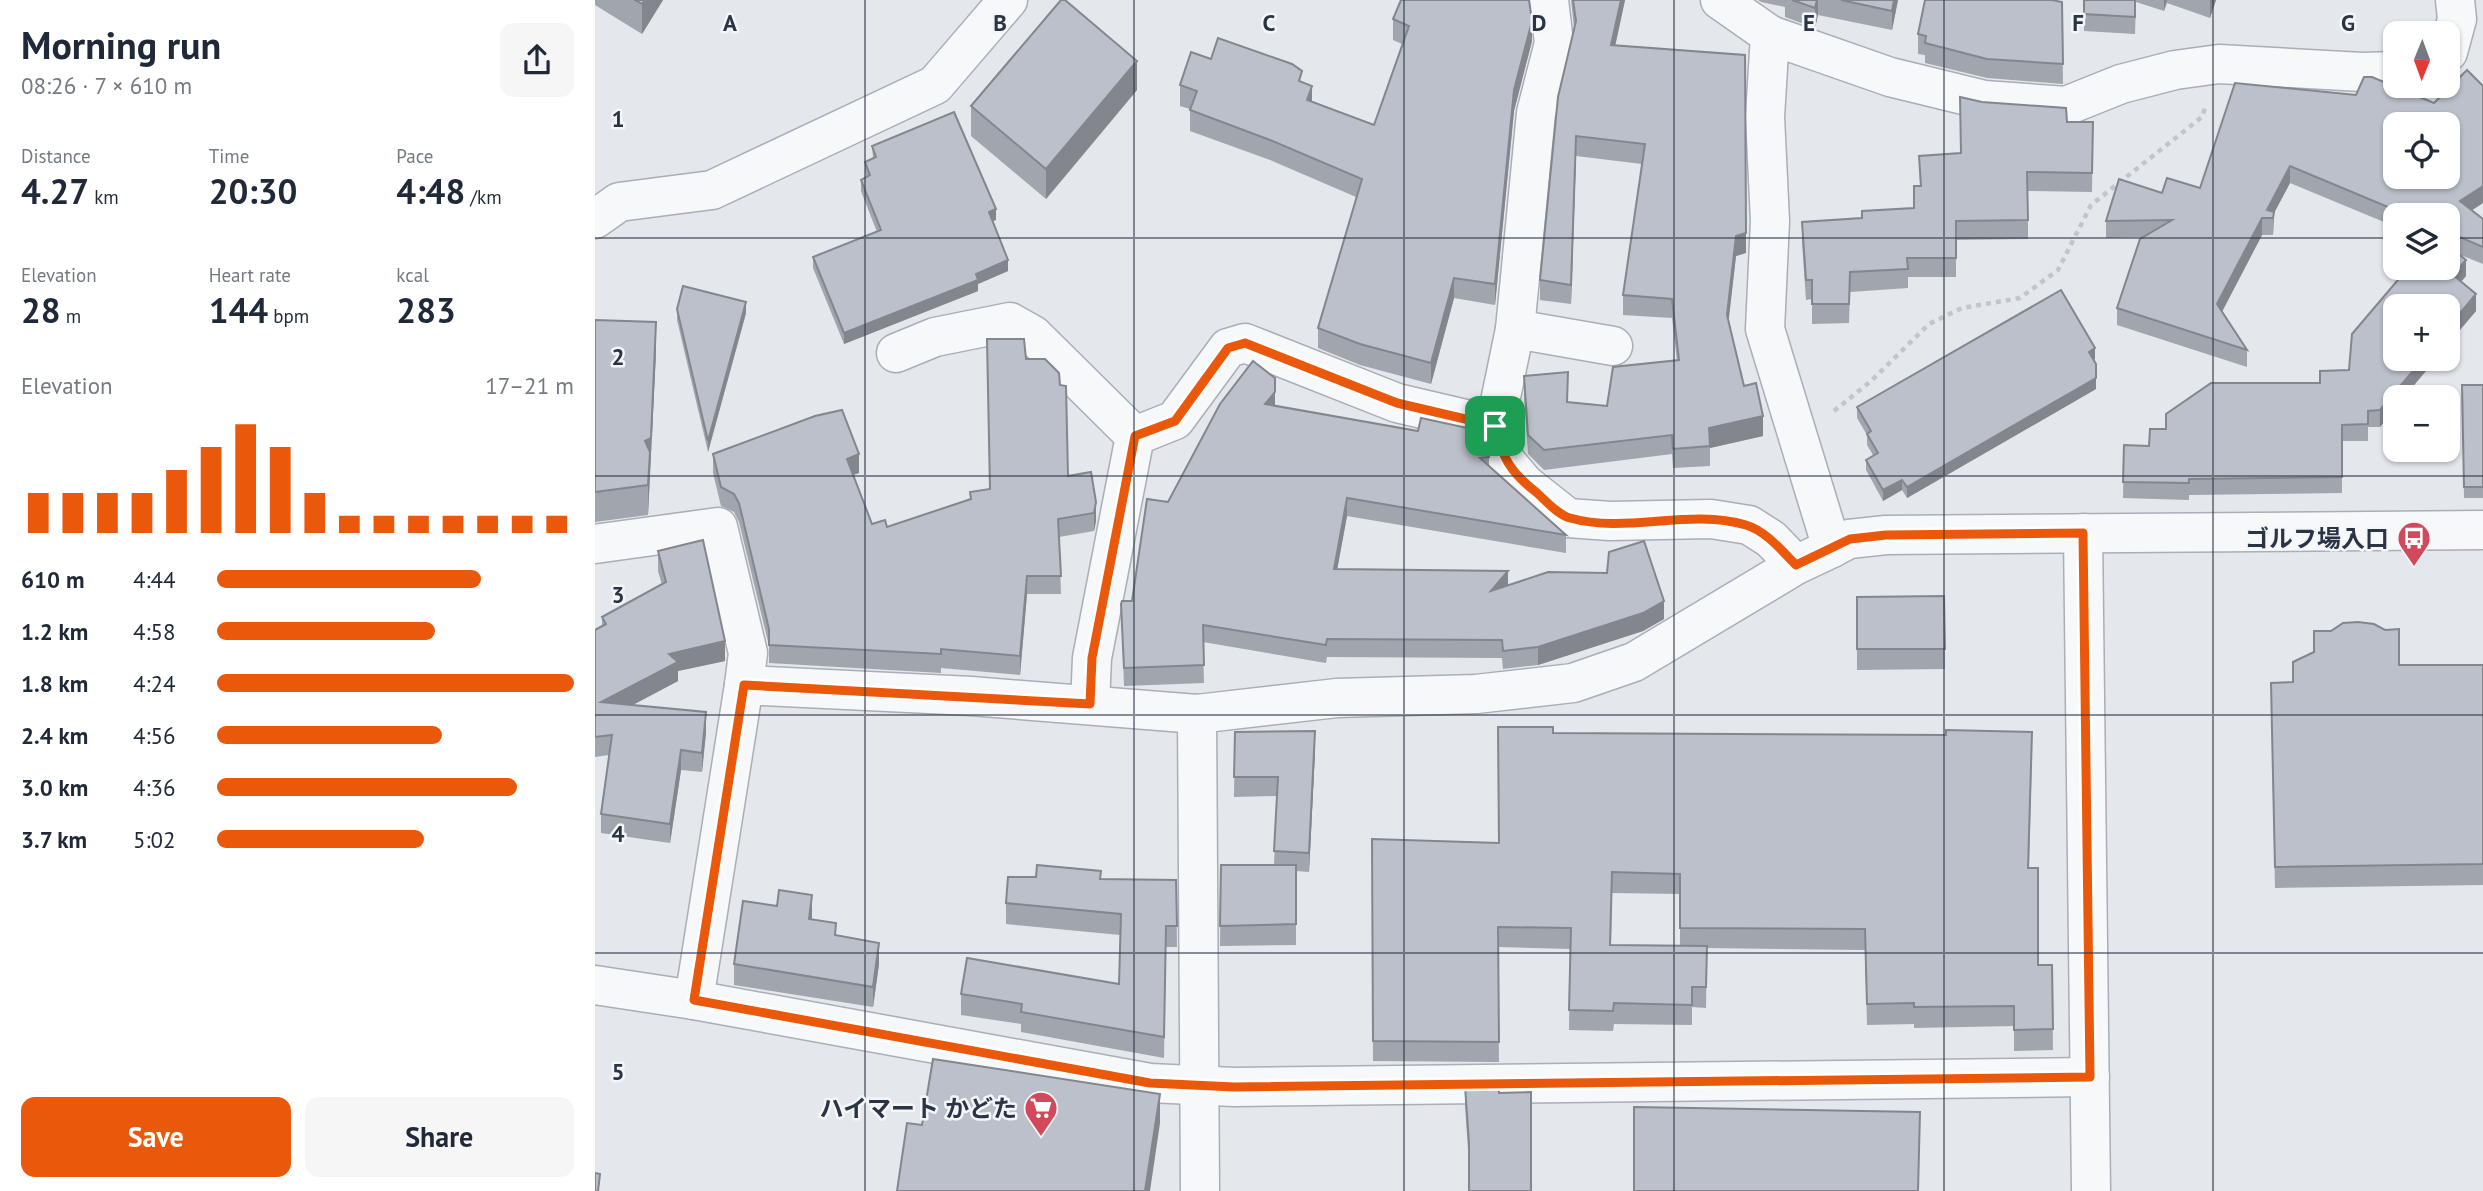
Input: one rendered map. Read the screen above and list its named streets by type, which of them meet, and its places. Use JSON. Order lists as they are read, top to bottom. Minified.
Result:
{"places":{"bus stop":["ゴルフ場入口"],"supermarket":["ハイマート かどた"]},"north":"bottom","page":{"heading":["Morning run","08:26 · 7 × 610 m"],"map_buttons":["+","−"],"stats":[["Distance","4.27 km"],["Time","20:30"],["Pace","4:48 /km"],["Elevation","28 m"],["Heart rate","144 bpm"],["kcal","283"]],"chart":["Elevation","17–21 m"],"list":[{"name":"610 m","note":"4:44"},{"name":"1.2 km","note":"4:58"},{"name":"1.8 km","note":"4:24"},{"name":"2.4 km","note":"4:56"},{"name":"3.0 km","note":"4:36"},{"name":"3.7 km","note":"5:02"}],"buttons":["Save","Share"]},"grid":{"columns":["A","B","C","D","E","F","G"],"rows":["1","2","3","4","5"]}}
